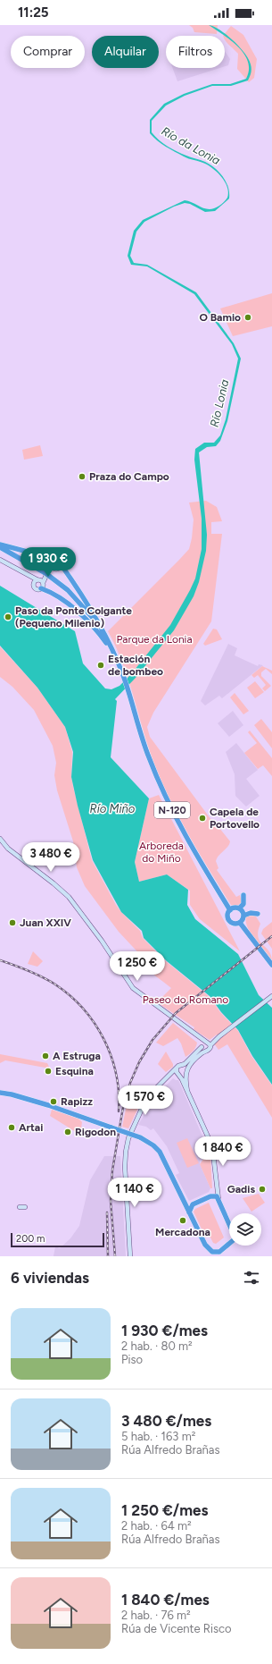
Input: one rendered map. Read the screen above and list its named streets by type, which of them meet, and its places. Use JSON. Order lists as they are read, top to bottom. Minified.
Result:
{"streets":{"highway":["N-120"]},"water":["Río da Lonia","Río Lonia","Río Miño"],"parks":["Parque da Lonia","Arboreda do Miño","Paseo do Romano"],"places":["O Bamio","Praza do Campo","Paso da Ponte Colgante (Pequeno Milenio)","Estación de bombeo","Capela de Portovello","Juan XXIV","A Estruga","Esquina","Rapizz","Artai","Rigodon","Gadis","Mercadona"],"scale_bar":"200 m","page":{"status":"11:25","chip":["Comprar","Alquilar","Filtros"],"price":["1 930 €","3 480 €","1 250 €","1 570 €","1 840 €","1 140 €"],"scale":"200 m","heading":"6 viviendas","list":[{"name":"1 930 €/mes","note":"2 hab. · 80 m² · Piso"},{"name":"3 480 €/mes","note":"5 hab. · 163 m² · Rúa Alfredo Brañas"},{"name":"1 250 €/mes","note":"2 hab. · 64 m² · Rúa Alfredo Brañas"},{"name":"1 840 €/mes","note":"2 hab. · 76 m² · Rúa de Vicente Risco"}]}}
